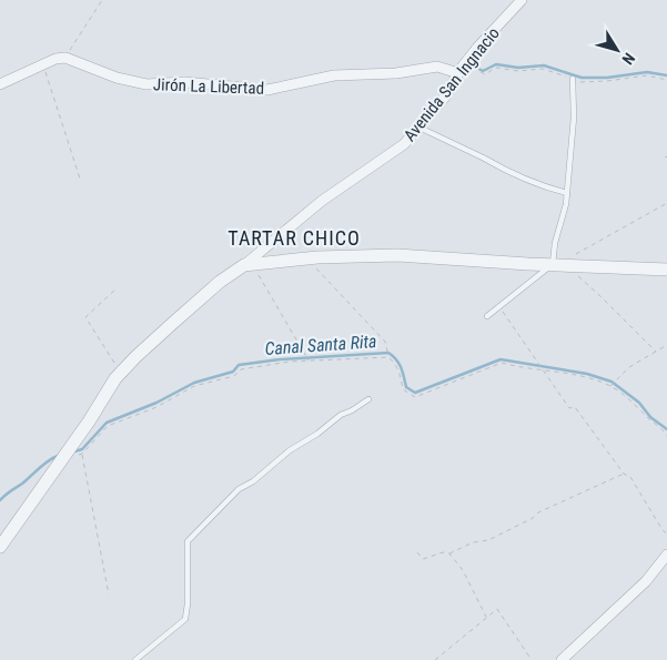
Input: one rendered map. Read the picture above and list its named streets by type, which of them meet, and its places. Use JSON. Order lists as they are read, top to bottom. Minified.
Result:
{"streets":{"street":["Avenida San Ingnacio","Jirón La Libertad"]},"crossings":[["Avenida San Ingnacio","Jirón La Libertad"]],"districts":["TARTAR CHICO"],"water":["Canal Santa Rita"],"north":"bottom right"}
